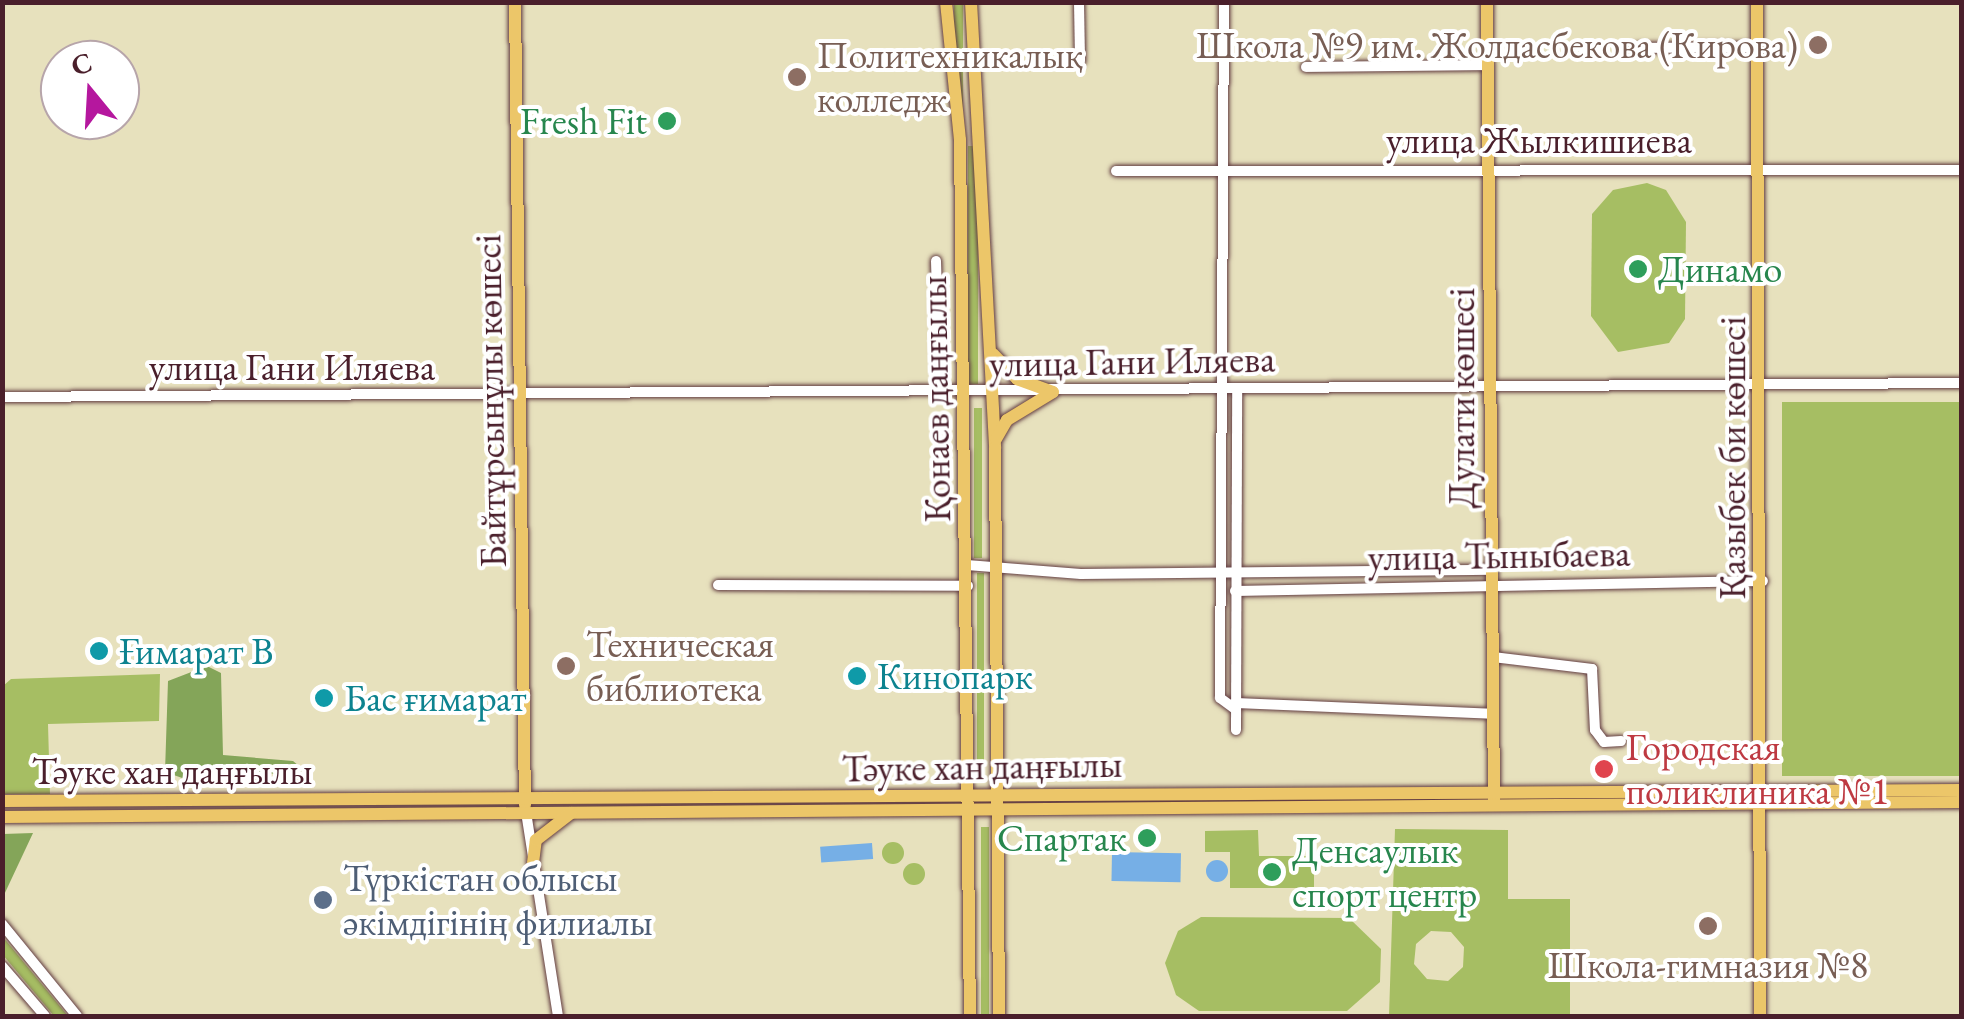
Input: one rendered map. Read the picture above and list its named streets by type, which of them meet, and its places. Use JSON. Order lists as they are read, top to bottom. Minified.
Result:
{"streets":{"main road":["Дулати көшесі","Қонаев даңғылы","Байтұрсынұлы көшесі","Қазыбек би көшесі","Тәуке хан даңғылы"],"street":["улица Жылкишиева","улица Гани Иляева","улица Тыныбаева"]},"crossings":[["улица Жылкишиева","Дулати көшесі"],["улица Жылкишиева","Қазыбек би көшесі"],["улица Гани Иляева","Дулати көшесі"],["улица Гани Иляева","Қонаев даңғылы"],["улица Гани Иляева","Байтұрсынұлы көшесі"],["улица Гани Иляева","Қазыбек би көшесі"],["Дулати көшесі","улица Тыныбаева"],["Дулати көшесі","Тәуке хан даңғылы"],["Қонаев даңғылы","улица Тыныбаева"],["Қонаев даңғылы","Тәуке хан даңғылы"],["Байтұрсынұлы көшесі","Тәуке хан даңғылы"],["Қазыбек би көшесі","улица Тыныбаева"],["Қазыбек би көшесі","Тәуке хан даңғылы"]],"places":["Школа №9 им. Жолдасбекова (Кирова)","Политехникалық колледж","Fresh Fit","Динамо","Ғимарат В","Техническая библиотека","Кинопарк","Бас ғимарат","Городская поликлиника №1","Спартак","Денсаулык спорт центр","Түркістан облысы әкімдігінің филиалы","Школа-гимназия №8"],"north":"top"}
